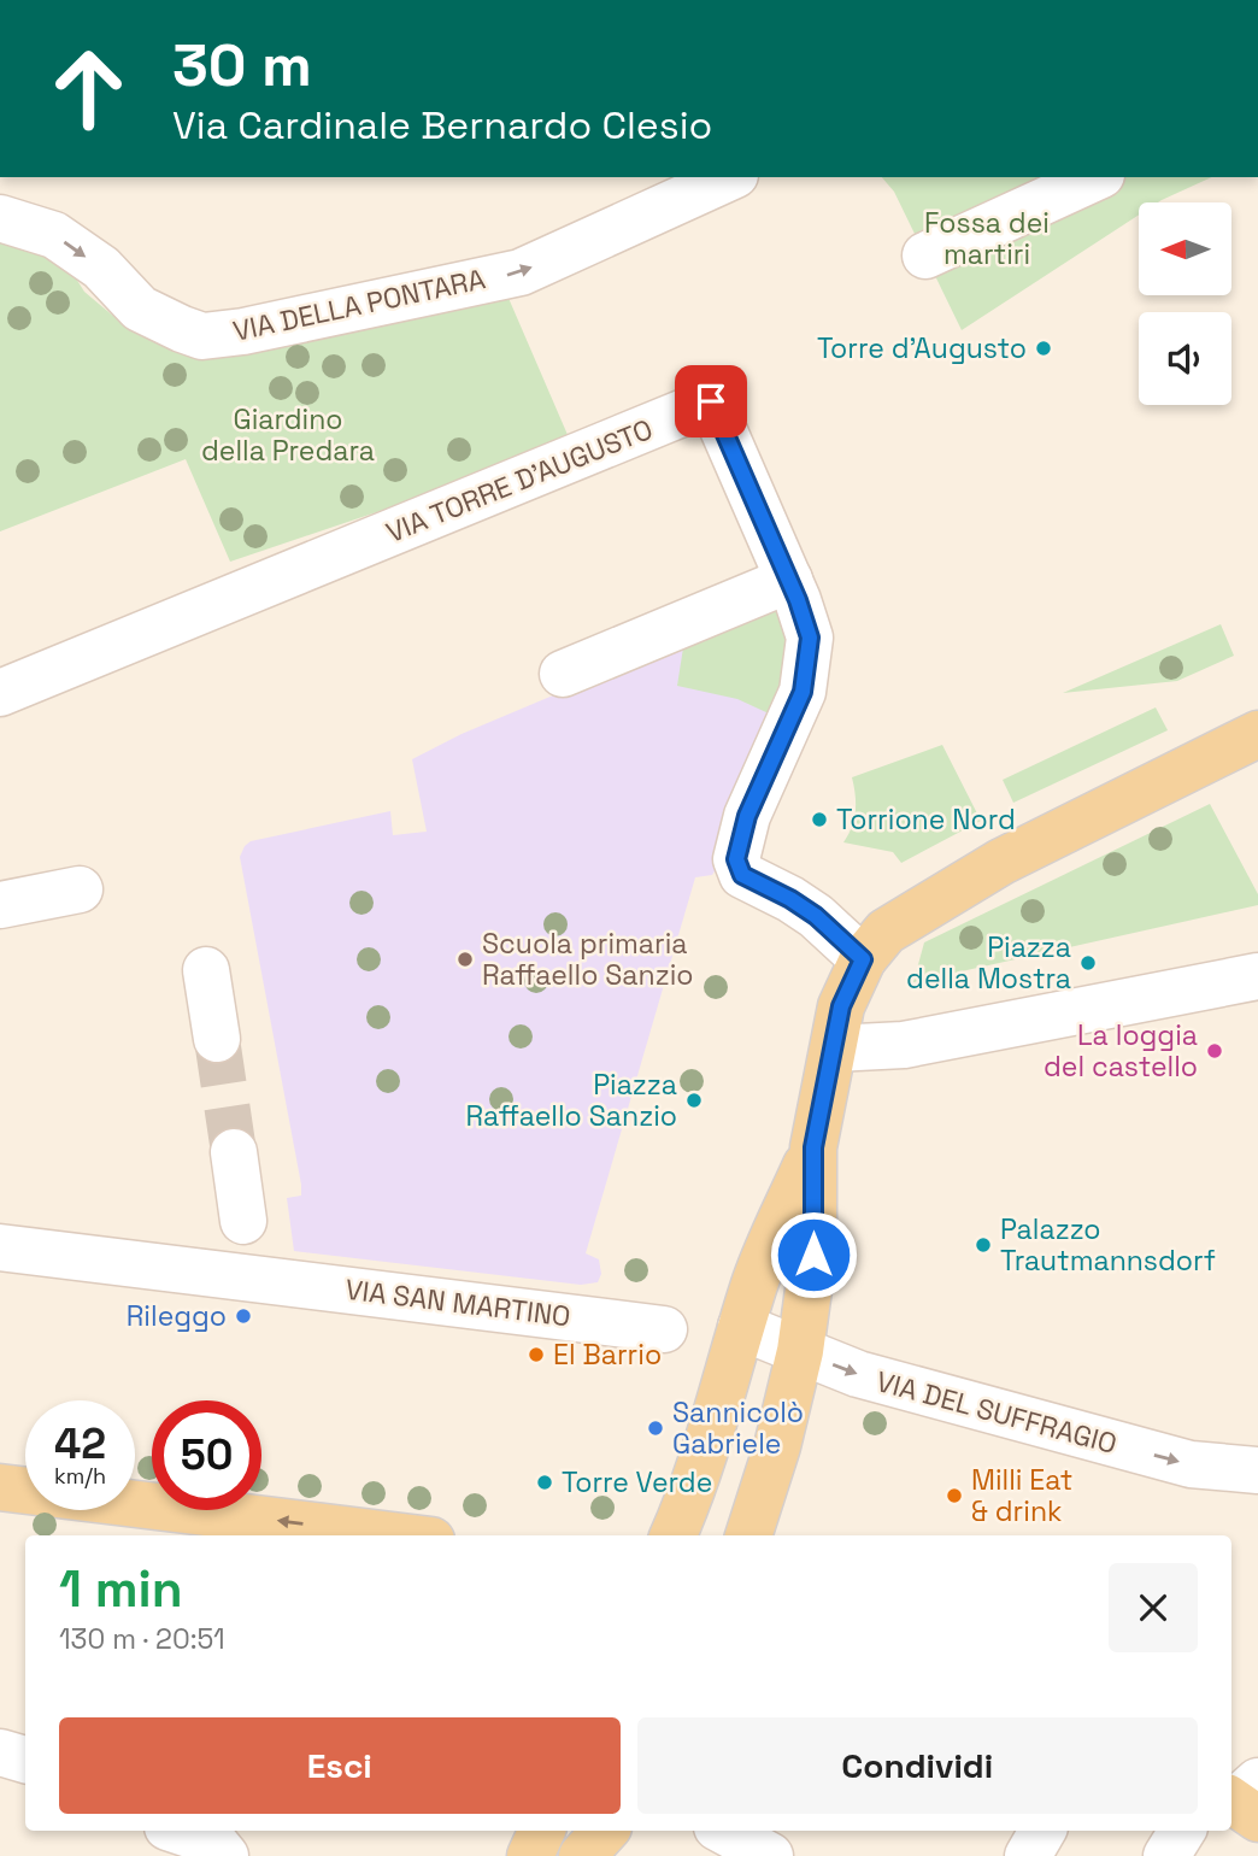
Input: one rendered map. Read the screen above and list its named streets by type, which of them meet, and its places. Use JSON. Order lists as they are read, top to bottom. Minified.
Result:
{"streets":{"street":["VIA DELLA PONTARA","VIA TORRE D'AUGUSTO","VIA SAN MARTINO","VIA DEL SUFFRAGIO"]},"parks":["Fossa dei martiri","Giardino della Predara"],"places":["Torre d’Augusto","Torrione Nord","Scuola primaria Raffaello Sanzio","Piazza della Mostra","La loggia del castello","Piazza Raffaello Sanzio","Palazzo Trautmannsdorf","Rileggo","El Barrio","Sannicolò Gabriele","Torre Verde","Milli Eat & drink"],"north":"left","page":{"turn":["30 m","Via Cardinale Bernardo Clesio"],"speed":"42 km/h","limit":"50","heading":["1 min","130 m · 20:51"],"buttons":["Esci","Condividi"]}}
